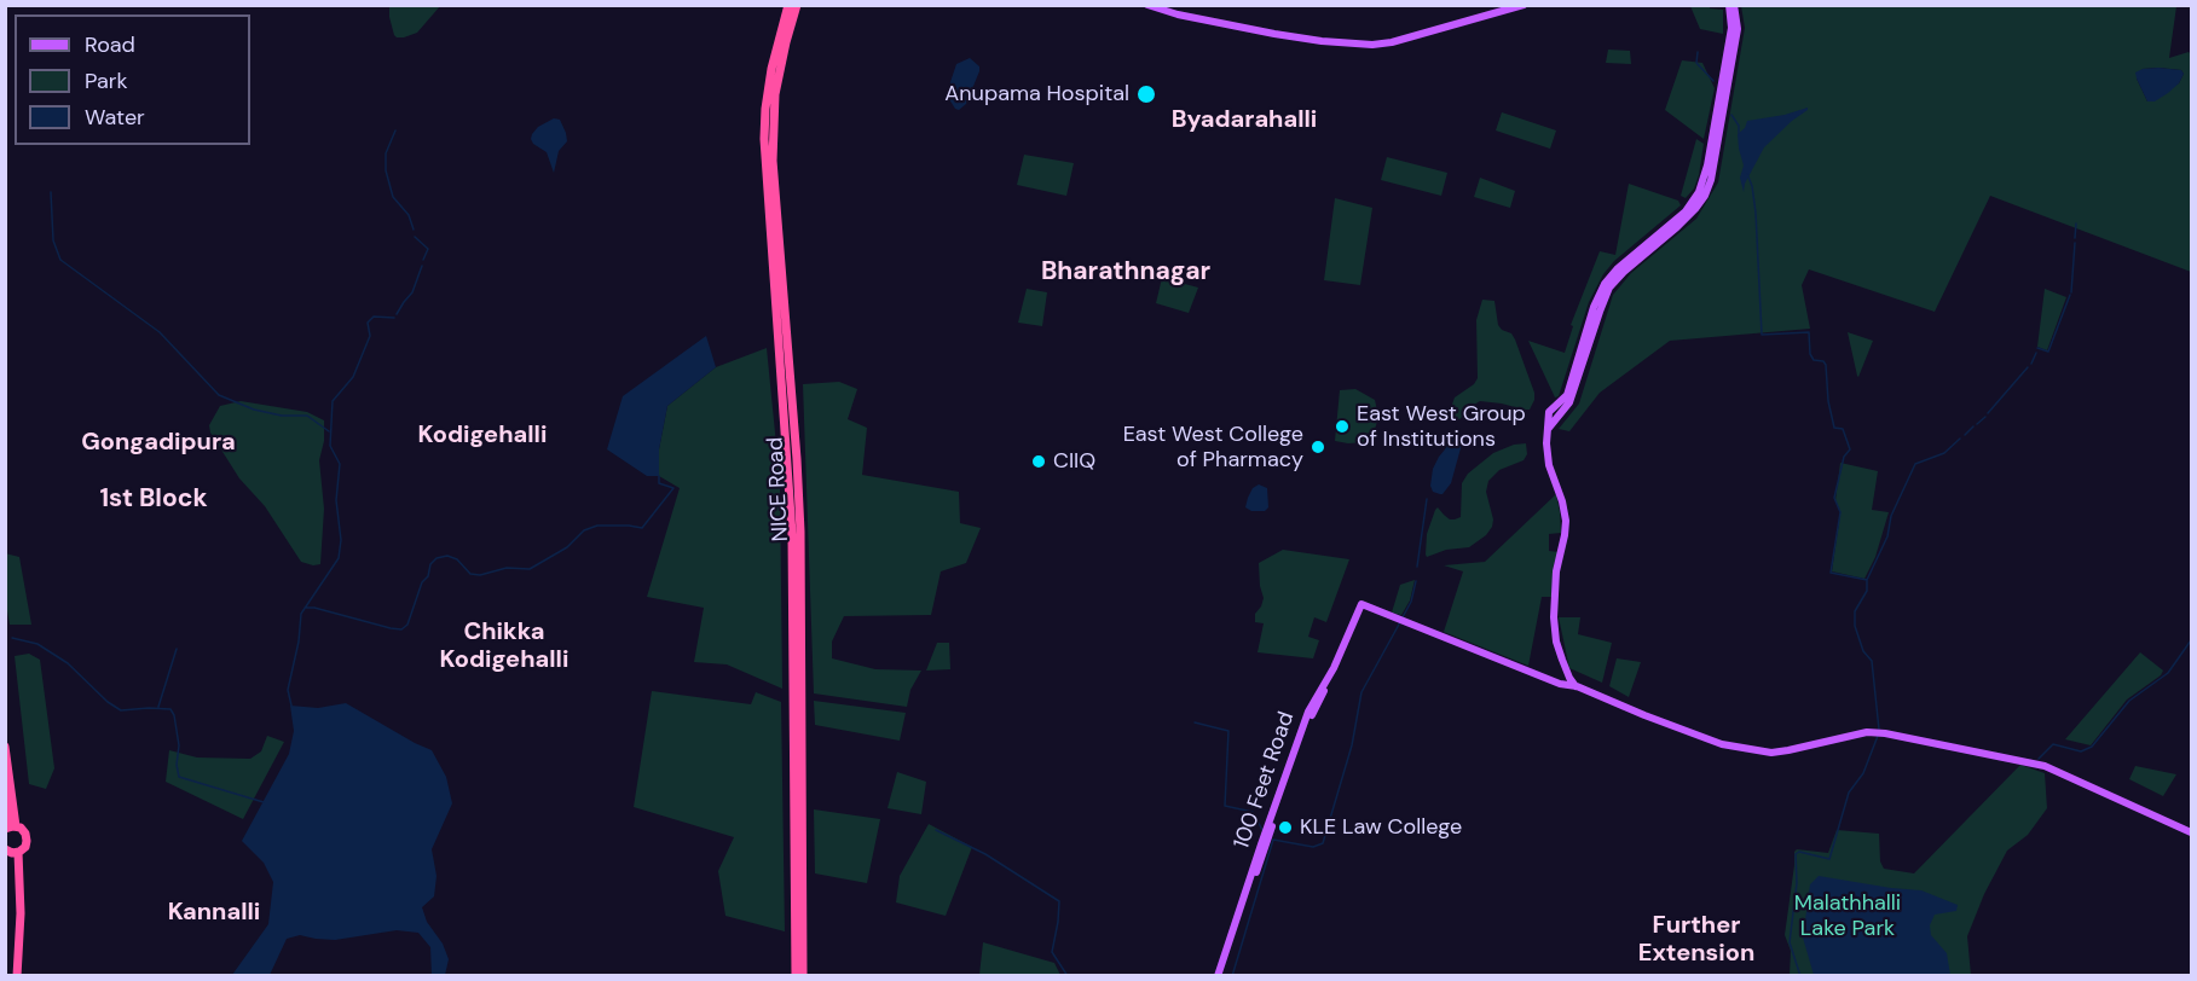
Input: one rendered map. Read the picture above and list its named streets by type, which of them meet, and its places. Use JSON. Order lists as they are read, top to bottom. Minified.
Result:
{"streets":{"highway":["NICE Road"],"main road":["100 Feet Road"]},"districts":["Byadarahalli","Bharathnagar","Kodigehalli","Gongadipura","1st Block","Chikka Kodigehalli","Kannalli","Further Extension"],"parks":["Malathhalli Lake Park"],"places":["Anupama Hospital","East West Group of Institutions","East West College of Pharmacy","CIIQ","KLE Law College"],"legend":["Road","Park","Water"]}
